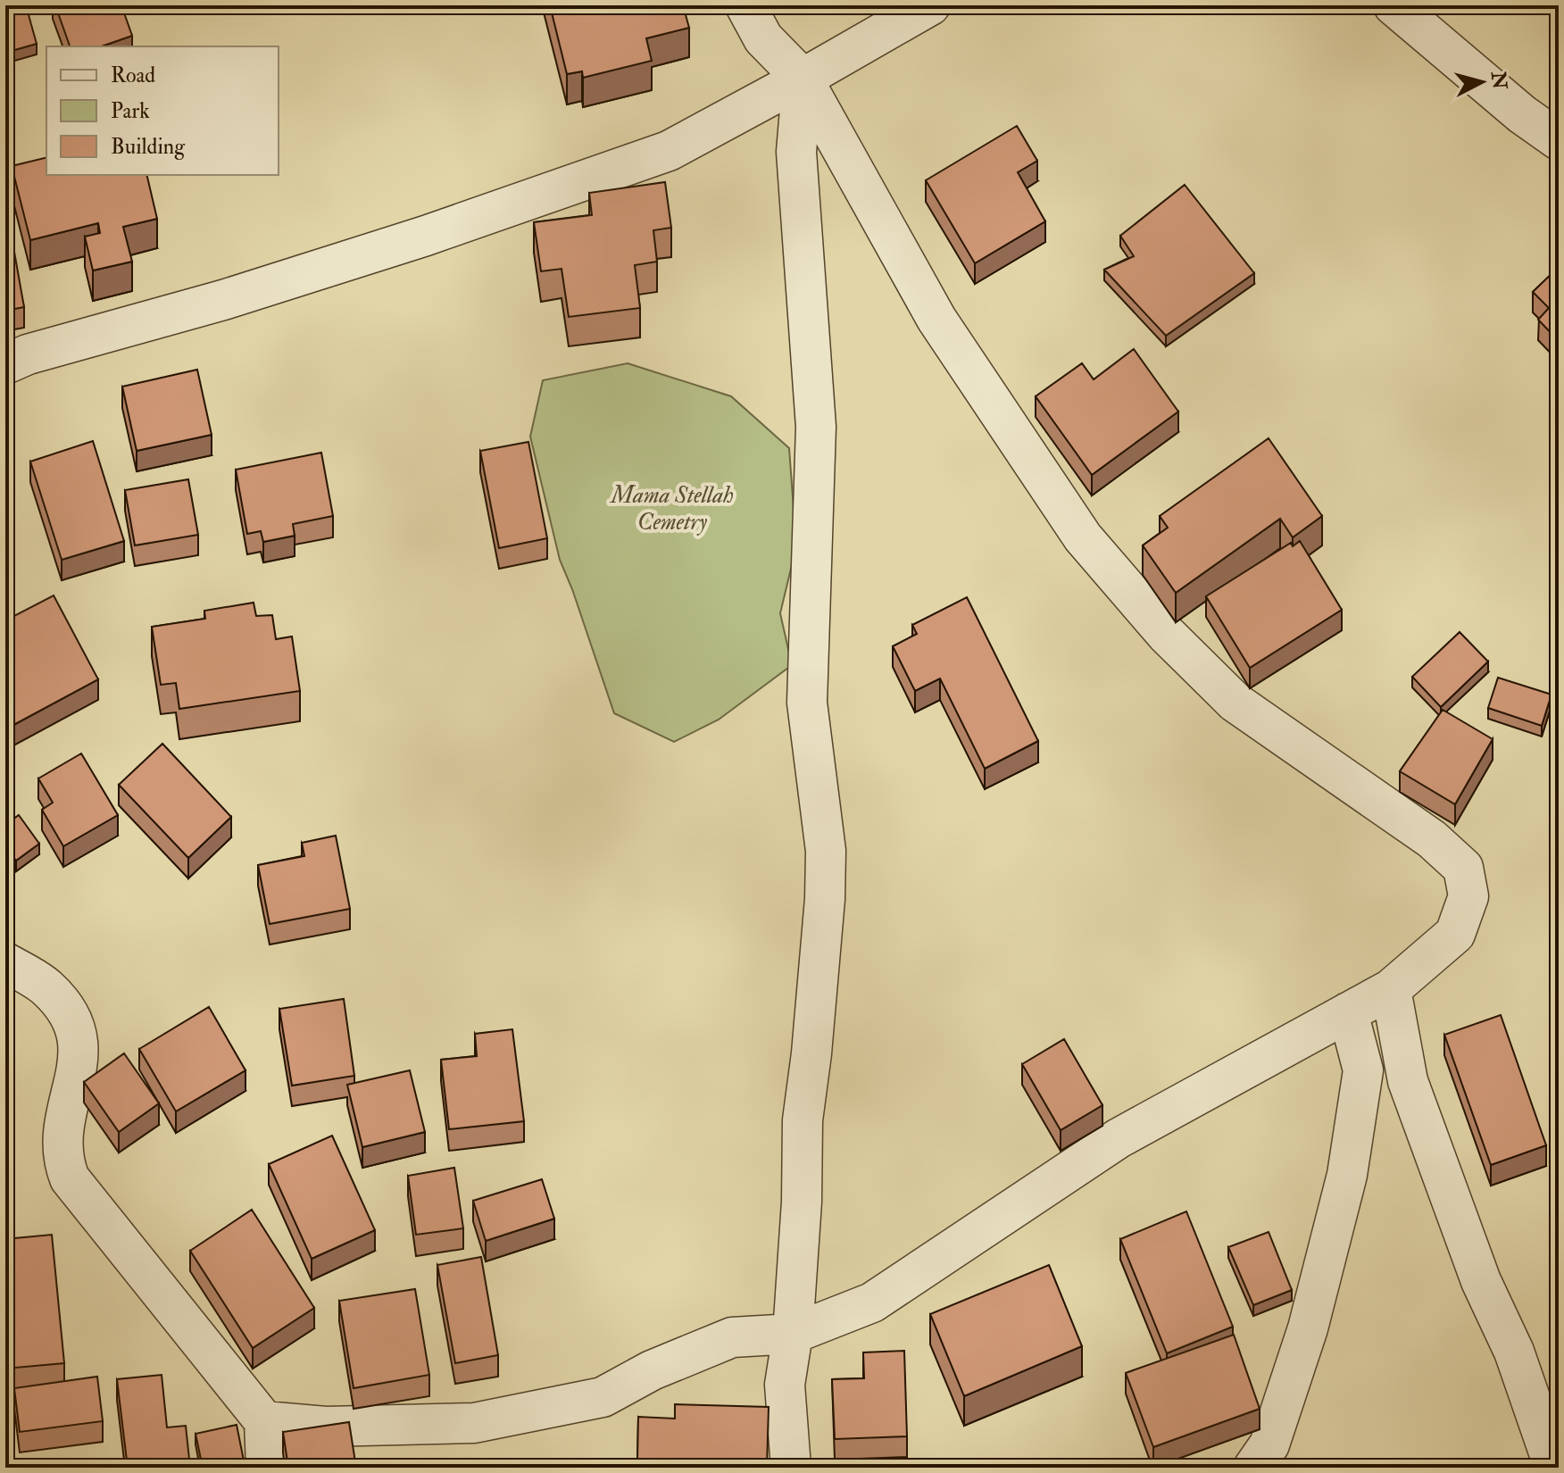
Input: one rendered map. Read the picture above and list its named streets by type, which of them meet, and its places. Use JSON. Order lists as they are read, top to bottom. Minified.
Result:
{"parks":["Mama Stellah Cemetry"],"legend":["Road","Park","Building"],"north":"right"}
